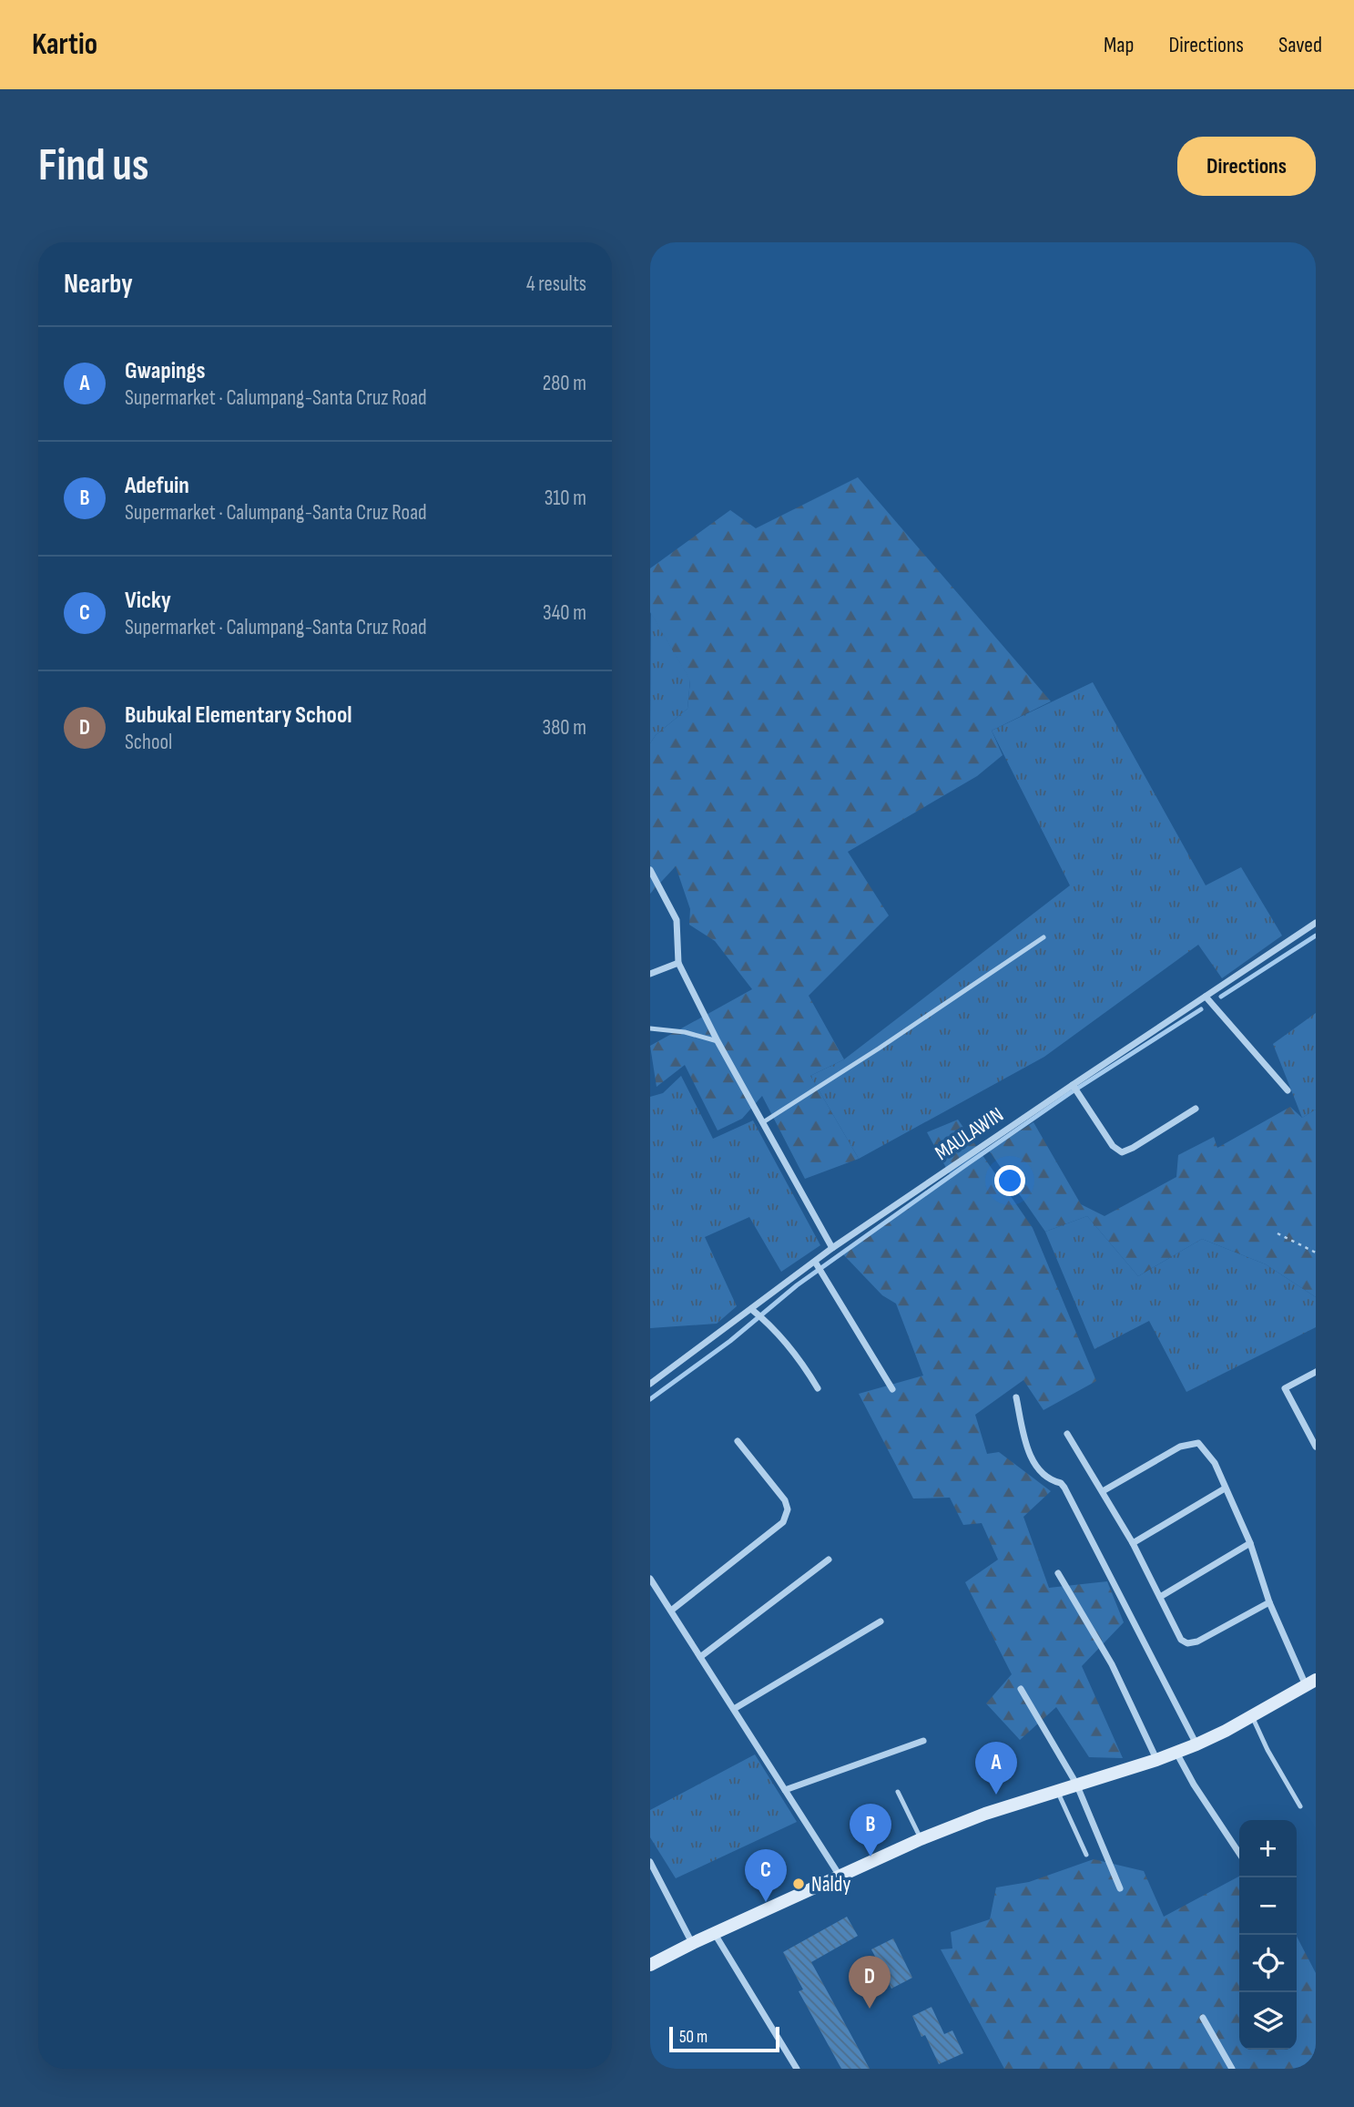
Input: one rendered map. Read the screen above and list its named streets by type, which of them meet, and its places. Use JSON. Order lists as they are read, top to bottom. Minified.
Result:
{"streets":{"street":["MAULAWIN"]},"places":["Naldy"],"scale_bar":"50 m","page":{"header":"Kartio","nav":["Map","Directions","Saved"],"buttons":"Directions","title":"Find us","heading":["Nearby","4 results"],"list":[{"mark":"A","name":"Gwapings","note":"Supermarket · Calumpang-Santa Cruz Road","value":"280 m"},{"mark":"B","name":"Adefuin","note":"Supermarket · Calumpang-Santa Cruz Road","value":"310 m"},{"mark":"C","name":"Vicky","note":"Supermarket · Calumpang-Santa Cruz Road","value":"340 m"},{"mark":"D","name":"Bubukal Elementary School","note":"School","value":"380 m"}],"pins":["A","B","C","D"],"map_buttons":["+","−"],"scale":"50 m"}}
